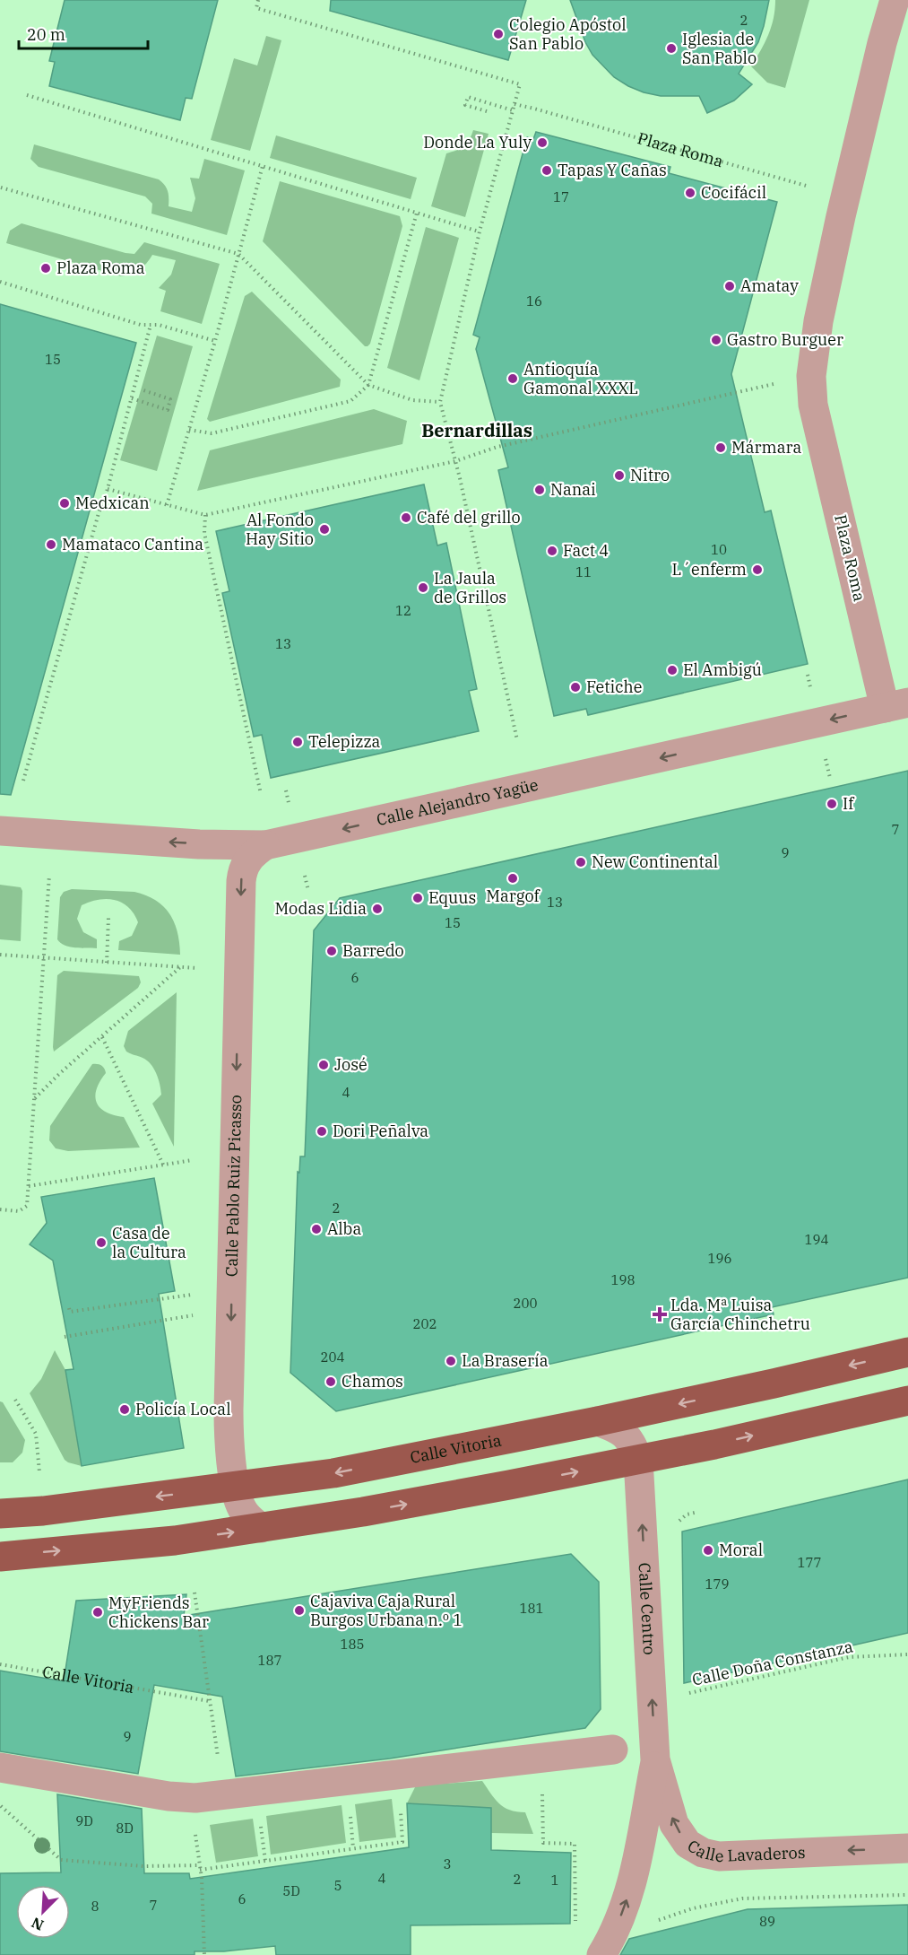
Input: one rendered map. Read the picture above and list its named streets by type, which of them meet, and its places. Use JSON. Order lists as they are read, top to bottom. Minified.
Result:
{"streets":{"highway":["Calle Vitoria"],"street":["Plaza Roma","Calle Alejandro Yagüe","Calle Pablo Ruiz Picasso","Calle Centro","Calle Lavaderos"],"path":["Calle Doña Constanza"]},"crossings":[["Plaza Roma","Calle Alejandro Yagüe"],["Calle Alejandro Yagüe","Calle Pablo Ruiz Picasso"],["Calle Pablo Ruiz Picasso","Calle Vitoria"],["Calle Centro","Calle Lavaderos"]],"one_way":["Calle Alejandro Yagüe","Calle Pablo Ruiz Picasso","Calle Centro","Calle Lavaderos"],"districts":["Bernardillas"],"places":{"other":["Colegio Apóstol San Pablo","Iglesia de San Pablo","Donde La Yuly","Tapas Y Cañas","Cocifácil","Plaza Roma","Amatay","Gastro Burguer","Antioquía Gamonal XXXL","Mármara","Nitro","Nanai","Medxican","Café del grillo","Al Fondo Hay Sitio","Mamataco Cantina","Fact 4","L´enferm","La Jaula de Grillos","El Ambigú","Fetiche","Telepizza","If","New Continental","Margof","Equus","Modas Lidia","Barredo","José","Dori Peñalva","Alba","Casa de la Cultura","La Brasería","Chamos","Policía Local","Moral","Cajaviva Caja Rural Burgos Urbana n.º 1","MyFriends Chickens Bar"],"health":["Lda. Mª Luisa García Chinchetru"]},"house_numbers":["2","17","16","15","10","11","12","13","7","9","13","15","6","4","2","194","196","198","200","202","204","177","179","181","185","187","9","9D","8D","3","4","2","1","5","5D","6","7","8","89"],"scale_bar":"20 m","north":"bottom left"}
